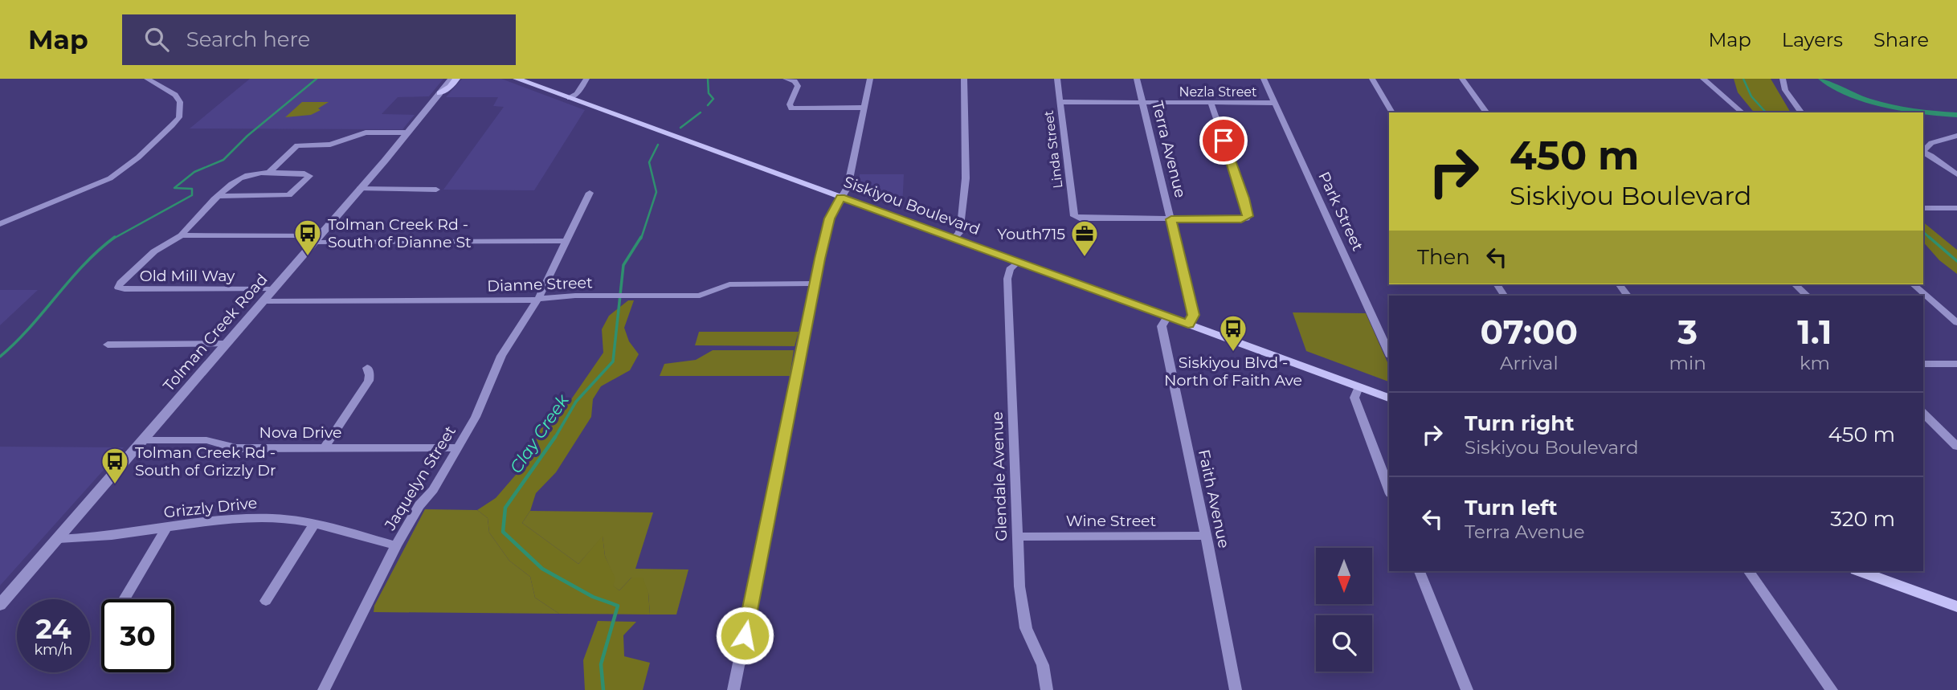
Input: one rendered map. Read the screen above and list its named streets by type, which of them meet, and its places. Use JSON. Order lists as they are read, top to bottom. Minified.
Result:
{"streets":{"main road":["Siskiyou Boulevard"],"street":["Nezla Street","Linda Street","Terra Avenue","Park Street","Old Mill Way","Dianne Street","Tolman Creek Road","Nova Drive","Glendale Avenue","Jaquelyn Street","Faith Avenue","Grizzly Drive","Wine Street"]},"crossings":[["Nezla Street","Linda Street"],["Nezla Street","Terra Avenue"],["Nezla Street","Park Street"],["Terra Avenue","Siskiyou Boulevard"],["Siskiyou Boulevard","Glendale Avenue"],["Siskiyou Boulevard","Faith Avenue"],["Old Mill Way","Tolman Creek Road"],["Dianne Street","Tolman Creek Road"],["Dianne Street","Jaquelyn Street"],["Tolman Creek Road","Nova Drive"],["Tolman Creek Road","Grizzly Drive"],["Nova Drive","Jaquelyn Street"],["Glendale Avenue","Wine Street"],["Jaquelyn Street","Grizzly Drive"],["Faith Avenue","Wine Street"]],"water":["Clay Creek"],"places":{"bus stop":["Tolman Creek Rd - South of Dianne St","Siskiyou Blvd - North of Faith Ave","Tolman Creek Rd - South of Grizzly Dr"],"office":["Youth715"]},"north":"bottom","page":{"header":"Map","search":"Search here","nav":["Map","Layers","Share"],"turn":["450 m","Siskiyou Boulevard"],"then":"Then","eta":["07:00","Arrival","3","min","1.1","km"],"list":[{"name":"Turn right","note":"Siskiyou Boulevard","value":"450 m"},{"name":"Turn left","note":"Terra Avenue","value":"320 m"}],"speed":"24 km/h","limit":"30"}}
